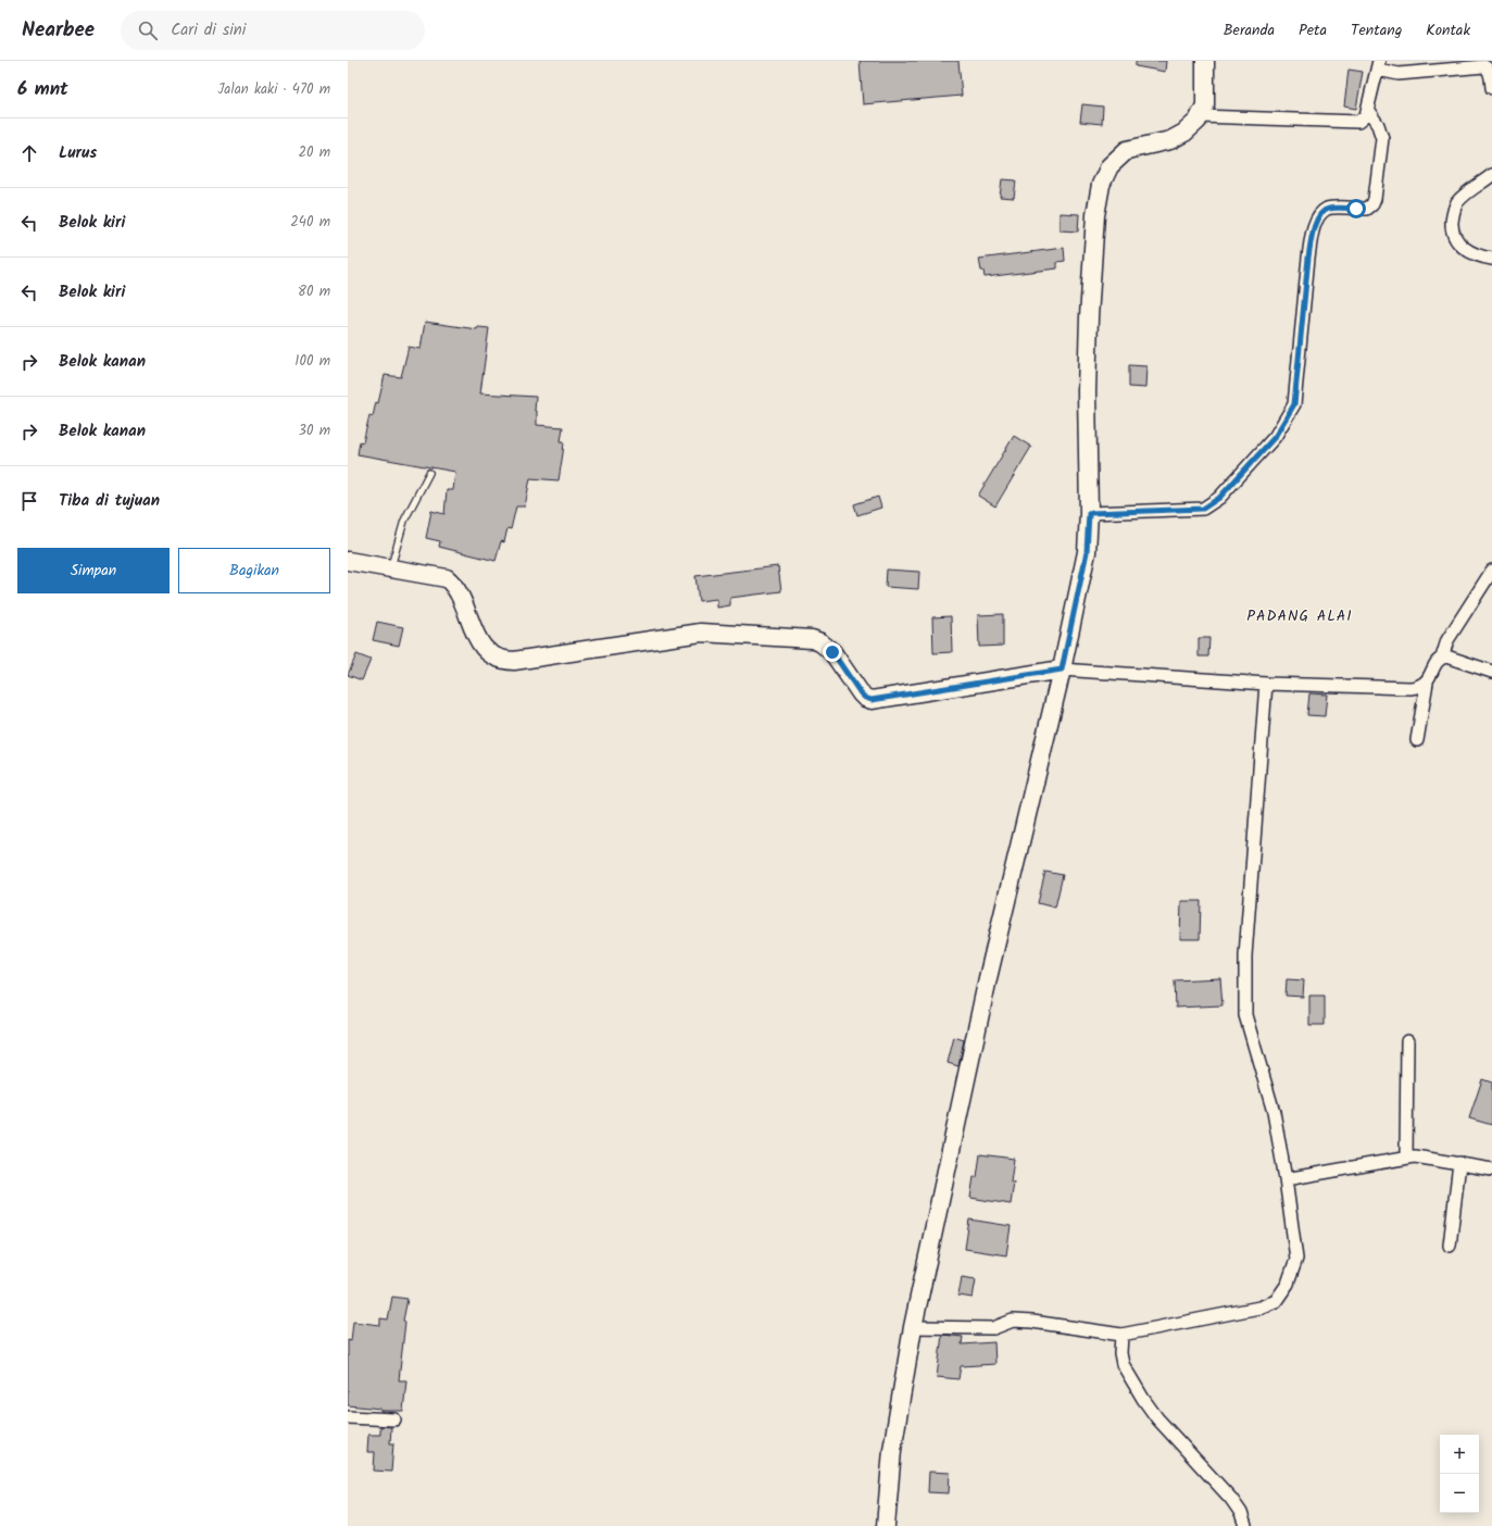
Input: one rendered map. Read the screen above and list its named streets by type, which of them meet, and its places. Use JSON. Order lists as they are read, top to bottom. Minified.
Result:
{"districts":["PADANG ALAI"],"page":{"header":"Nearbee","search":"Cari di sini","nav":["Beranda","Peta","Tentang","Kontak"],"heading":["6 mnt","Jalan kaki · 470 m"],"list":[["Lurus","20 m"],["Belok kiri","240 m"],["Belok kiri","80 m"],["Belok kanan","100 m"],["Belok kanan","30 m"],"Tiba di tujuan"],"buttons":["Simpan","Bagikan"],"map_buttons":["+","−"]}}
